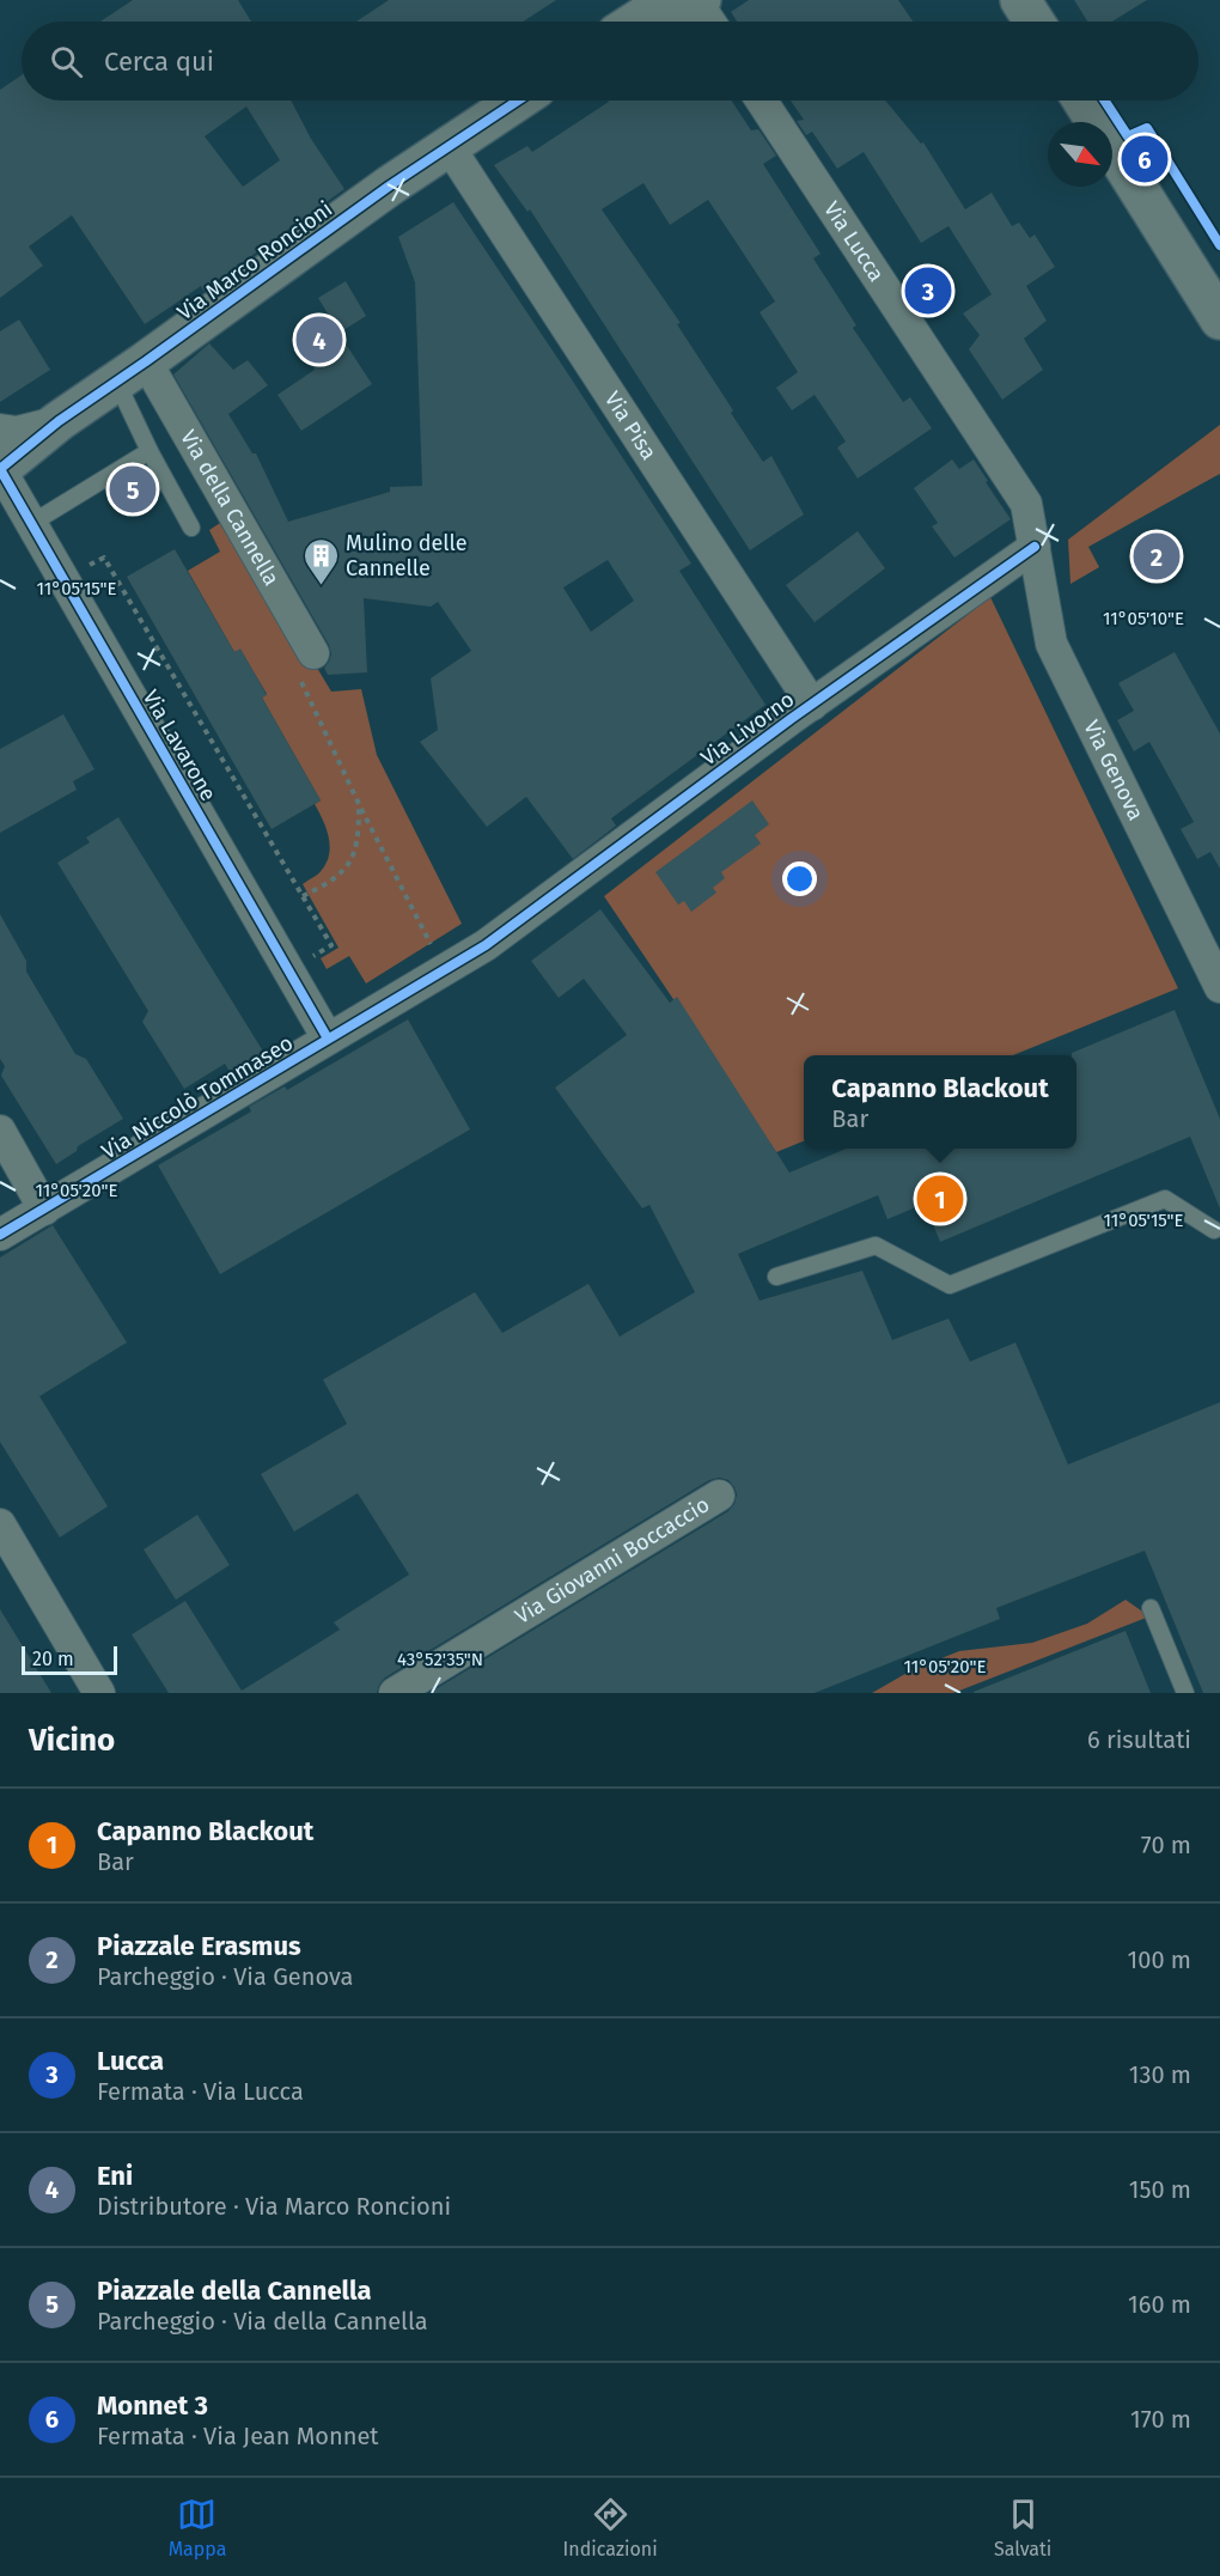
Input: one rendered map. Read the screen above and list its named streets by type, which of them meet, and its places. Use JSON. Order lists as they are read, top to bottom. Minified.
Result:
{"streets":{"street":["Via Lucca","Via Marco Roncioni","Via Pisa","Via della Cannella","Via Livorno","Via Lavarone","Via Genova","Via Niccolò Tommaseo","Via Giovanni Boccaccio"]},"crossings":[["Via Lucca","Via Livorno"],["Via Lucca","Via Genova"],["Via Marco Roncioni","Via Pisa"],["Via Marco Roncioni","Via della Cannella"],["Via Marco Roncioni","Via Lavarone"],["Via Pisa","Via Livorno"],["Via Livorno","Via Genova"],["Via Livorno","Via Niccolò Tommaseo"],["Via Lavarone","Via Niccolò Tommaseo"]],"places":{"building":["Mulino delle Cannelle"]},"scale_bar":"20 m","north":"bottom right","page":{"search":"Cerca qui","pins":["6","3","4","5","2","1"],"popup":["Capanno Blackout","Bar"],"scale":"20 m","heading":["Vicino","6 risultati"],"list":[{"mark":"1","name":"Capanno Blackout","note":"Bar","value":"70 m"},{"mark":"2","name":"Piazzale Erasmus","note":"Parcheggio · Via Genova","value":"100 m"},{"mark":"3","name":"Lucca","note":"Fermata · Via Lucca","value":"130 m"},{"mark":"4","name":"Eni","note":"Distributore · Via Marco Roncioni","value":"150 m"},{"mark":"5","name":"Piazzale della Cannella","note":"Parcheggio · Via della Cannella","value":"160 m"},{"mark":"6","name":"Monnet 3","note":"Fermata · Via Jean Monnet","value":"170 m"}],"nav":["Mappa","Indicazioni","Salvati"]},"coordinates":["11°05'15\"E","11°05'10\"E","11°05'20\"E","43°52'35\"N"]}
